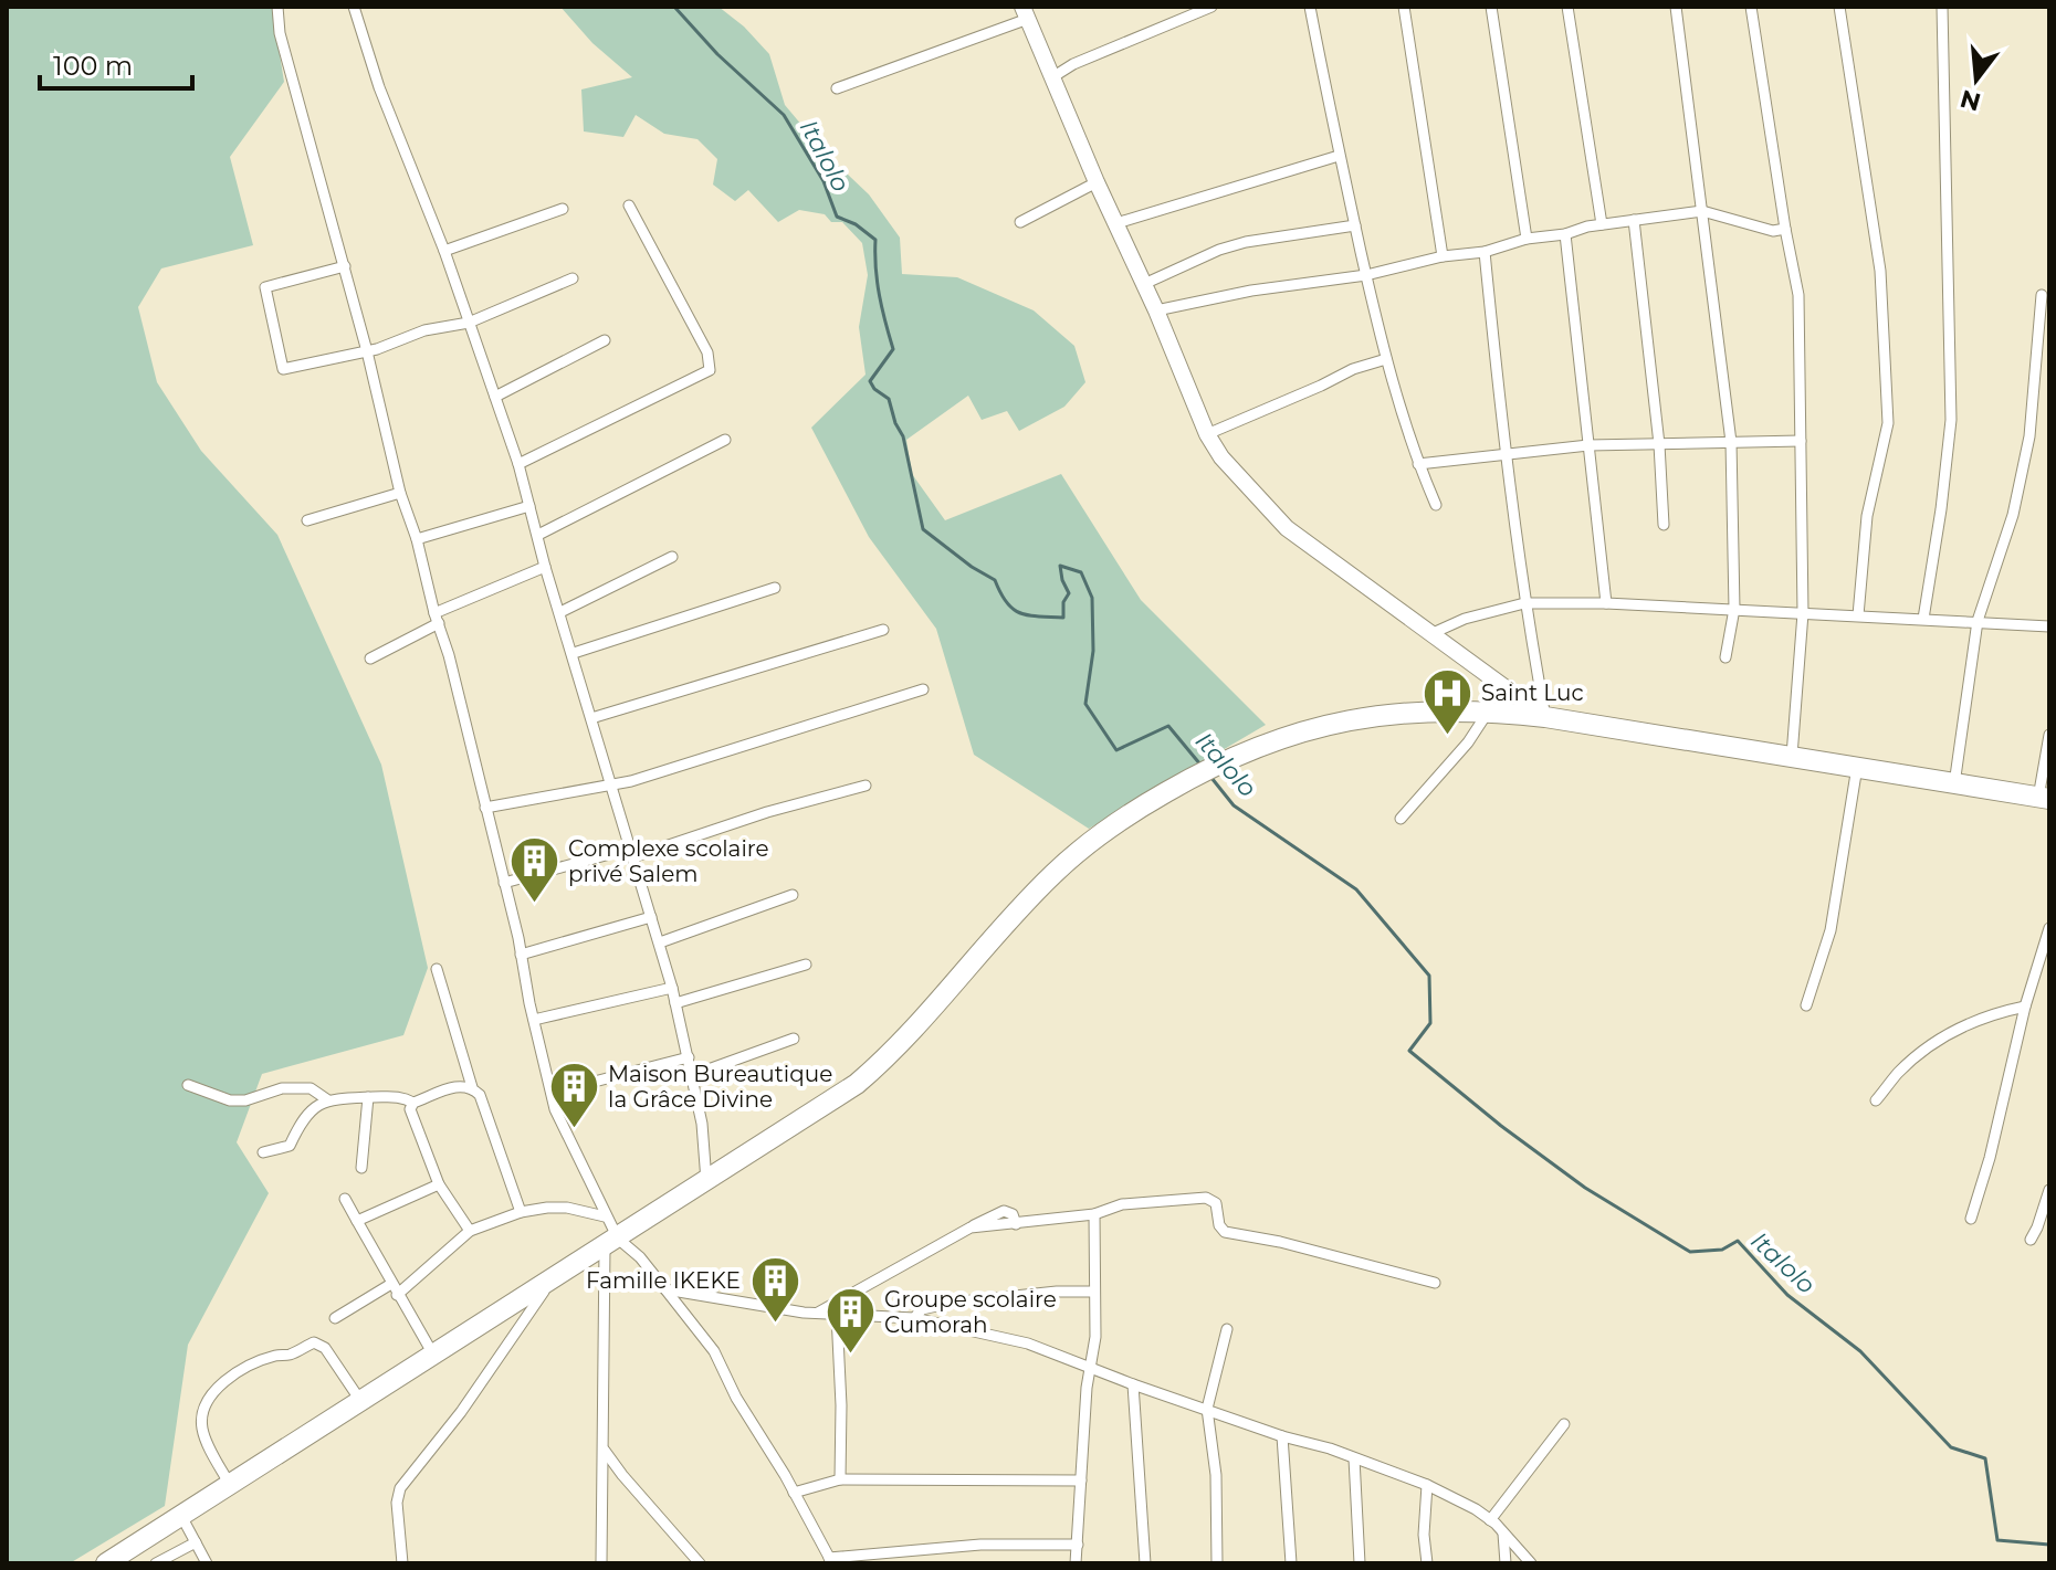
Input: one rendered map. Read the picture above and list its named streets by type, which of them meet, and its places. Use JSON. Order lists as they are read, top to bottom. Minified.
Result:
{"water":["Italolo"],"places":{"hospital":["Saint Luc"],"building":["Complexe scolaire privé Salem","Maison Bureautique la Grâce Divine","Famille IKEKE","Groupe scolaire Cumorah"]},"scale_bar":"100 m","north":"bottom"}
